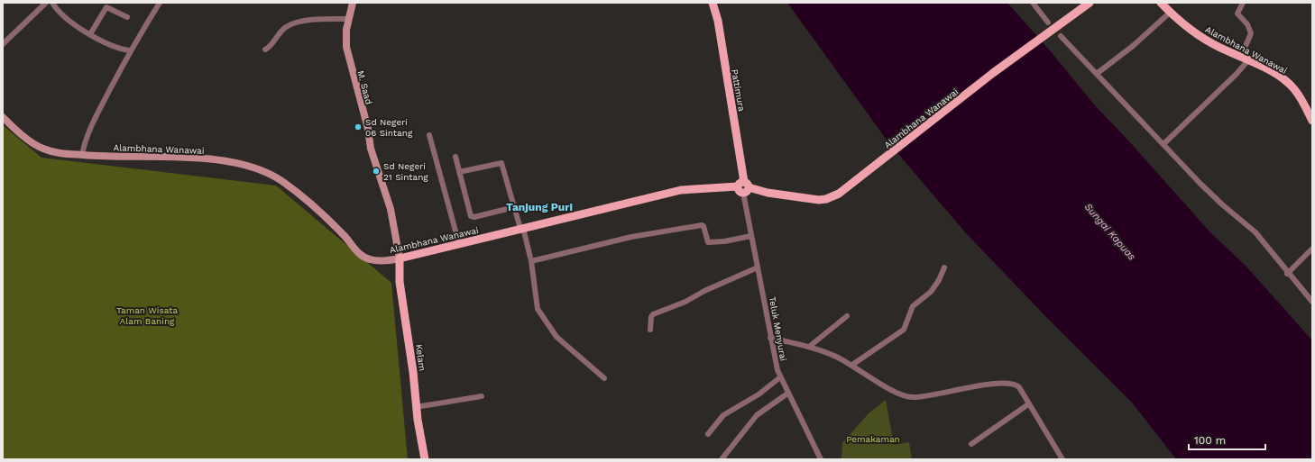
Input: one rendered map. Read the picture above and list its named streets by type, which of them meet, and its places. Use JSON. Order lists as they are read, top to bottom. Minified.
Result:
{"streets":{"main road":["Alambhana Wanawai","Pattimura","Kelam"],"street":["M. Saad","Teluk Menyurai"]},"crossings":[["Alambhana Wanawai","M. Saad"],["Alambhana Wanawai","Pattimura"],["Alambhana Wanawai","Teluk Menyurai"],["Alambhana Wanawai","Kelam"],["M. Saad","Kelam"],["Pattimura","Teluk Menyurai"]],"districts":["Tanjung Puri"],"water":["Sungai Kapuas"],"parks":["Taman Wisata Alam Baning","Pemakaman"],"places":["Sd Negeri 06 Sintang","Sd Negeri 21 Sintang"],"scale_bar":"100 m"}
